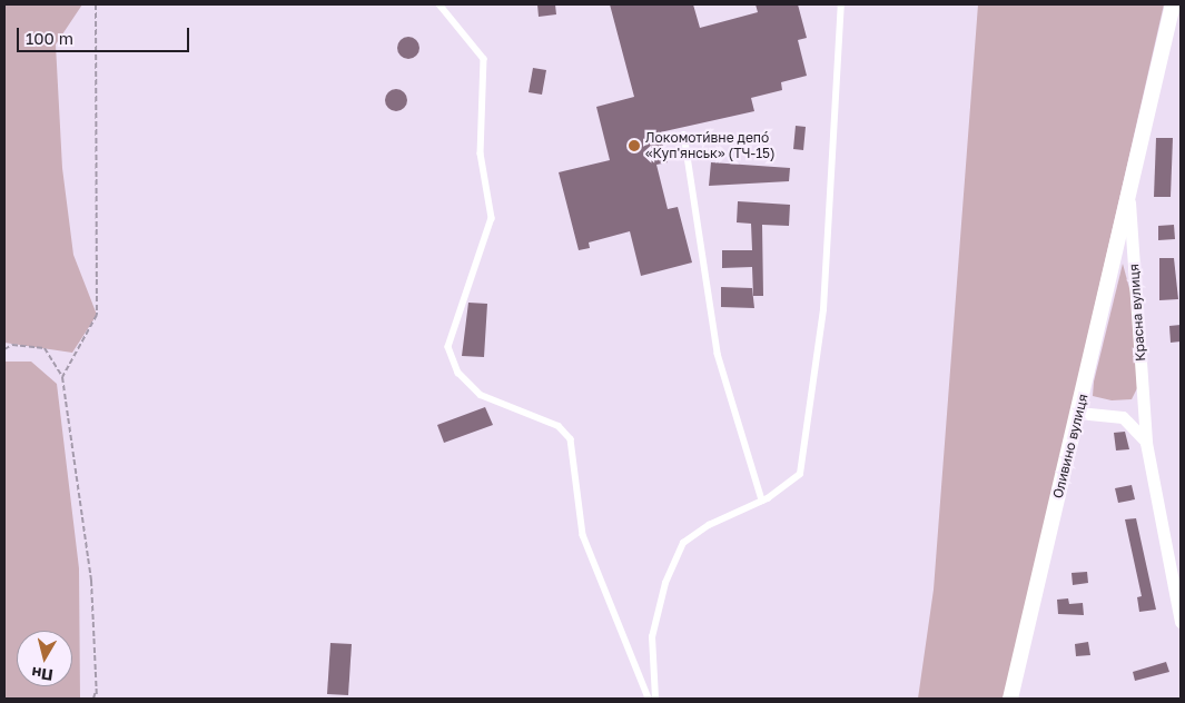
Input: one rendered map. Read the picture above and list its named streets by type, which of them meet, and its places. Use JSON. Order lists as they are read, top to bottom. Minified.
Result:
{"streets":{"street":["Красна вулиця","Оливино вулиця"]},"crossings":[["Красна вулиця","Оливино вулиця"]],"places":["Локомоти́вне депо́ «Куп'янськ» (ТЧ-15)"],"scale_bar":"100 m","north":"bottom"}
